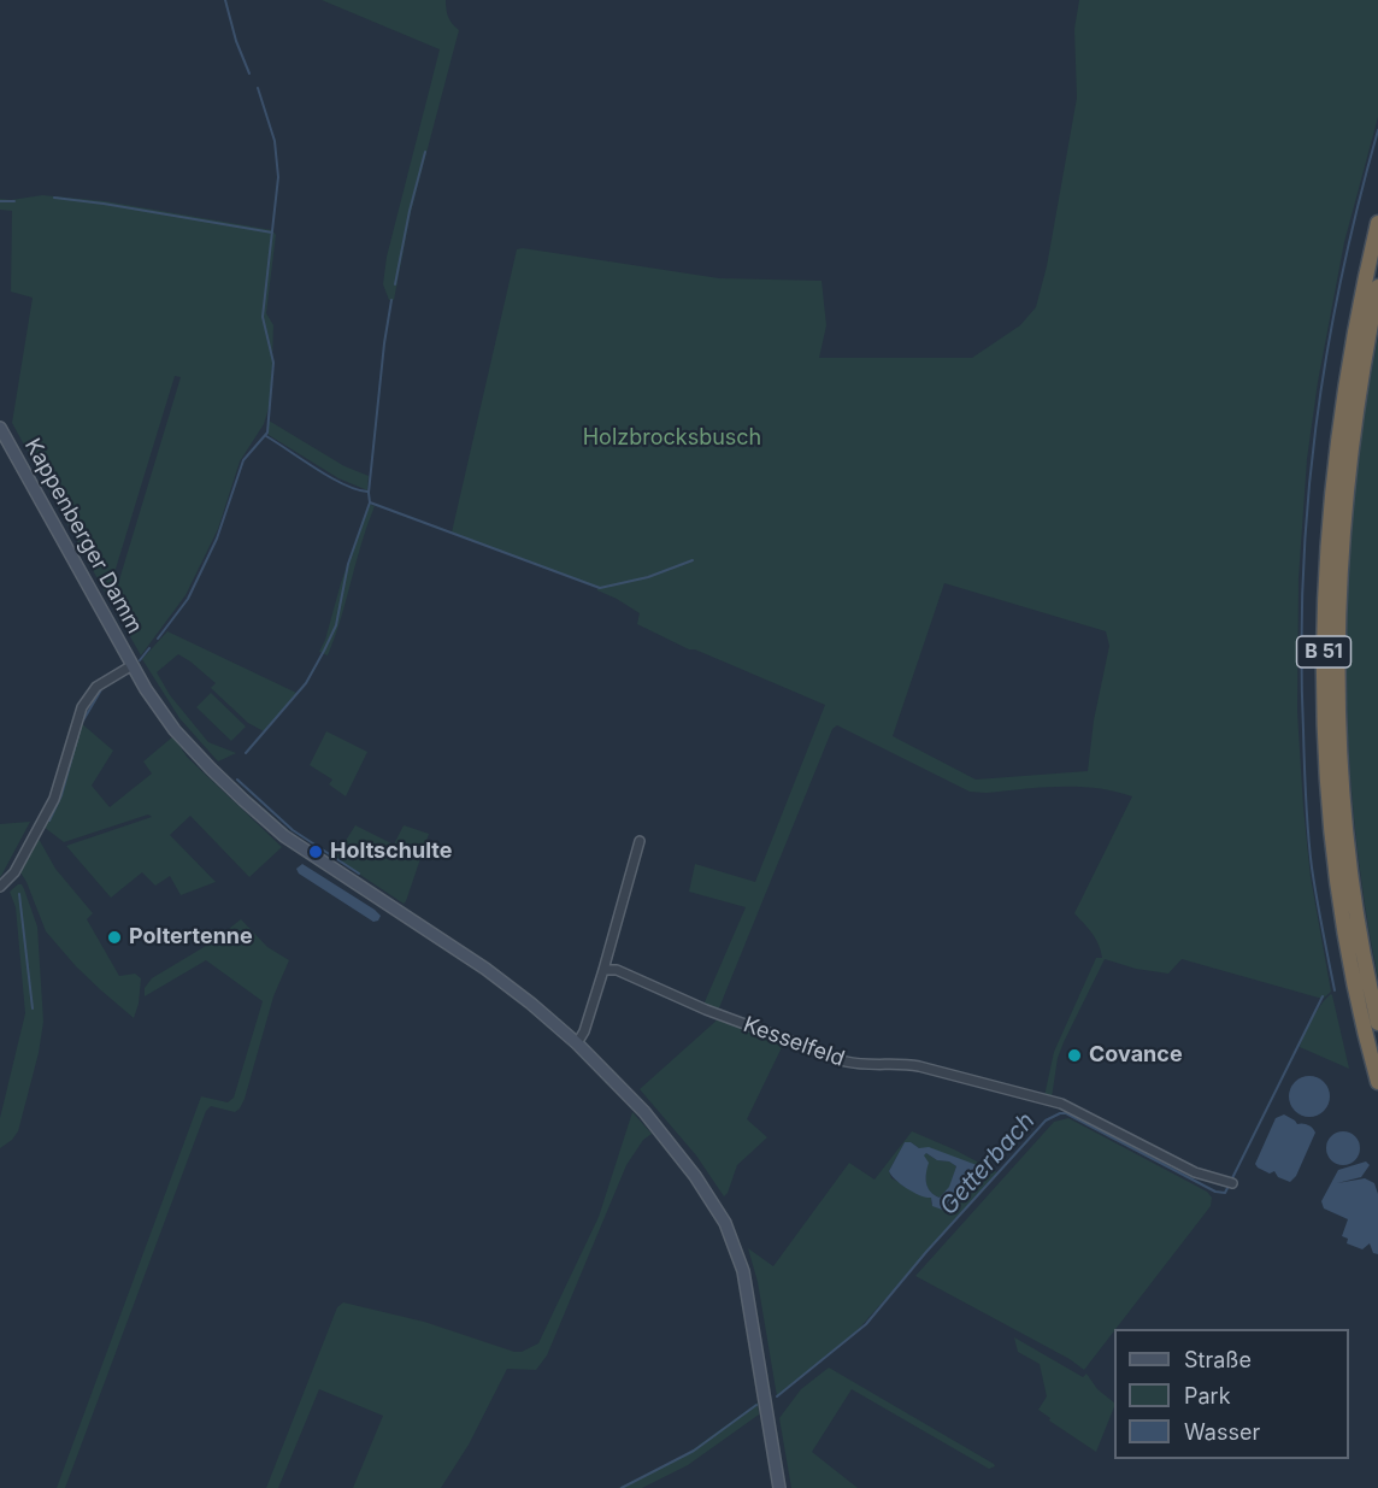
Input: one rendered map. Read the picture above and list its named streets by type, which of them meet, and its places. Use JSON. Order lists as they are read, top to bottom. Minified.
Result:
{"streets":{"highway":["B 51"],"main road":["Kappenberger Damm"],"street":["Kesselfeld"]},"water":["Getterbach"],"parks":["Holzbrocksbusch"],"places":["Holtschulte","Poltertenne","Covance"],"legend":["Straße","Park","Wasser"]}
